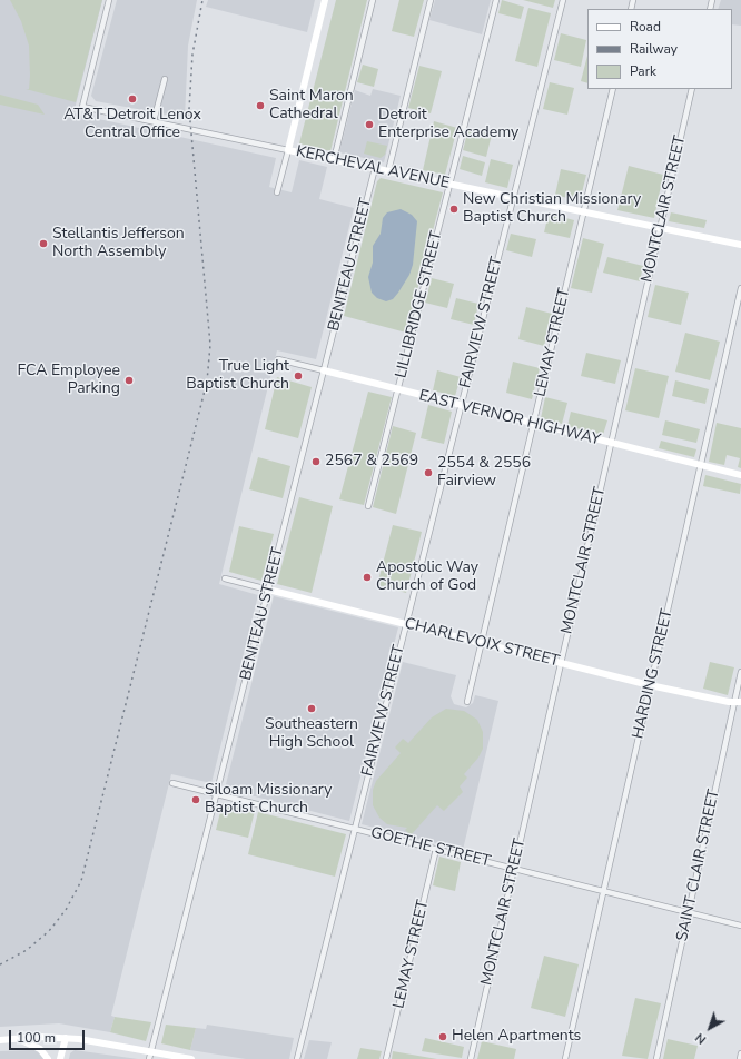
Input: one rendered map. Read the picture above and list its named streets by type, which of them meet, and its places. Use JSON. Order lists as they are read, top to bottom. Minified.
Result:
{"streets":{"street":["KERCHEVAL AVENUE","MONTCLAIR STREET","BENITEAU STREET","LILLIBRIDGE STREET","FAIRVIEW STREET","LEMAY STREET","EAST VERNOR HIGHWAY","CHARLEVOIX STREET","HARDING STREET","GOETHE STREET","SAINT CLAIR STREET"]},"crossings":[["KERCHEVAL AVENUE","MONTCLAIR STREET"],["KERCHEVAL AVENUE","BENITEAU STREET"],["KERCHEVAL AVENUE","LILLIBRIDGE STREET"],["KERCHEVAL AVENUE","FAIRVIEW STREET"],["KERCHEVAL AVENUE","LEMAY STREET"],["MONTCLAIR STREET","EAST VERNOR HIGHWAY"],["MONTCLAIR STREET","CHARLEVOIX STREET"],["MONTCLAIR STREET","GOETHE STREET"],["BENITEAU STREET","EAST VERNOR HIGHWAY"],["BENITEAU STREET","CHARLEVOIX STREET"],["BENITEAU STREET","GOETHE STREET"],["LILLIBRIDGE STREET","EAST VERNOR HIGHWAY"],["FAIRVIEW STREET","EAST VERNOR HIGHWAY"],["FAIRVIEW STREET","CHARLEVOIX STREET"],["FAIRVIEW STREET","GOETHE STREET"],["LEMAY STREET","EAST VERNOR HIGHWAY"],["LEMAY STREET","CHARLEVOIX STREET"],["LEMAY STREET","GOETHE STREET"],["EAST VERNOR HIGHWAY","HARDING STREET"],["CHARLEVOIX STREET","HARDING STREET"],["CHARLEVOIX STREET","SAINT CLAIR STREET"],["HARDING STREET","GOETHE STREET"],["GOETHE STREET","SAINT CLAIR STREET"]],"places":["AT&T Detroit Lenox Central Office","Saint Maron Cathedral","Detroit Enterprise Academy","New Christian Missionary Baptist Church","Stellantis Jefferson North Assembly","True Light Baptist Church","FCA Employee Parking","2567 & 2569","2554 & 2556 Fairview","Apostolic Way Church of God","Southeastern High School","Siloam Missionary Baptist Church","Helen Apartments"],"legend":["Road","Railway","Park"],"scale_bar":"100 m","north":"bottom left"}
